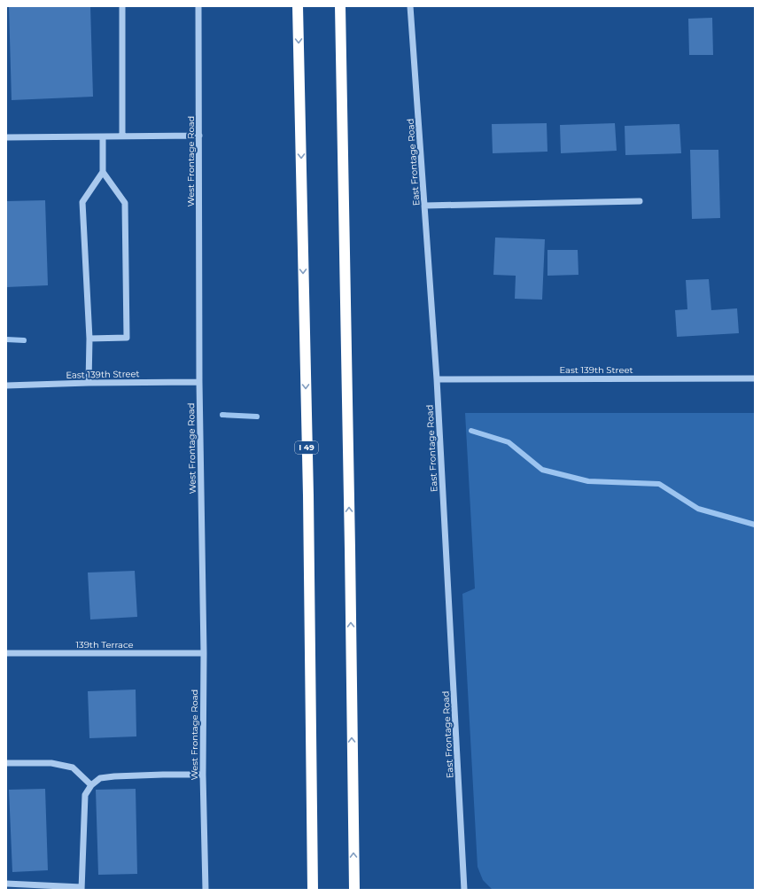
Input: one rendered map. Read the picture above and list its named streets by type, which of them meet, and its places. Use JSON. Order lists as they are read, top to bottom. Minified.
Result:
{"streets":{"highway":["I 49"],"street":["West Frontage Road","East Frontage Road","East 139th Street","139th Terrace"]},"crossings":[["West Frontage Road","East 139th Street"],["West Frontage Road","139th Terrace"],["East Frontage Road","East 139th Street"]]}
